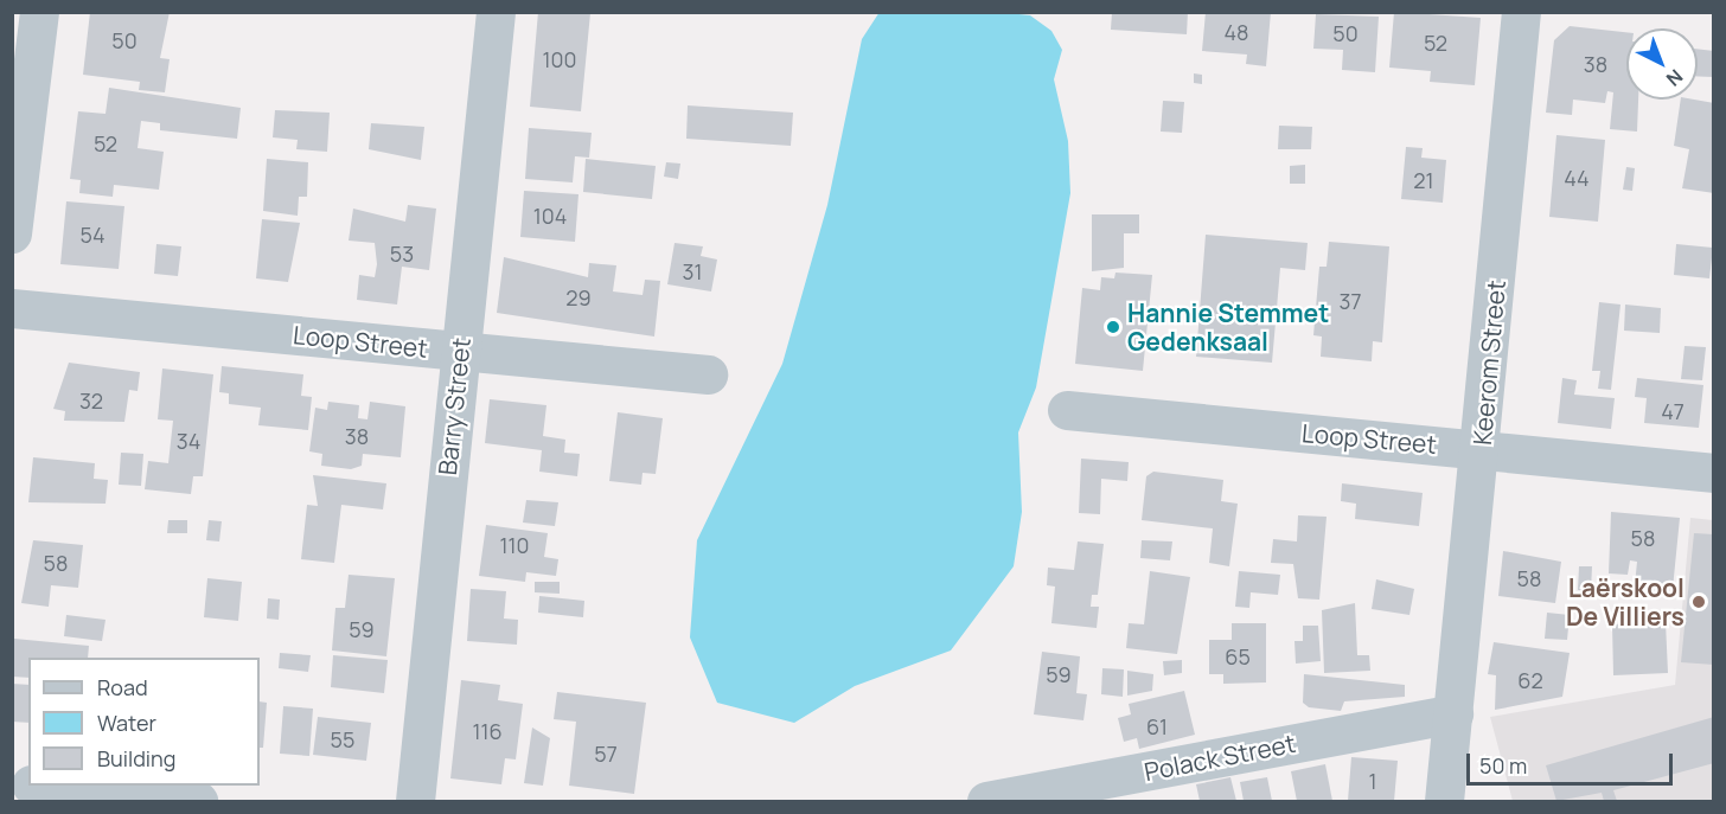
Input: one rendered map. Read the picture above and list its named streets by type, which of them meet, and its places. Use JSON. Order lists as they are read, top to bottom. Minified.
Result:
{"streets":{"street":["Loop Street","Keerom Street","Barry Street","Polack Street"]},"crossings":[["Loop Street","Keerom Street"],["Loop Street","Barry Street"],["Keerom Street","Polack Street"]],"places":["Hannie Stemmet Gedenksaal","Laërskool De Villiers"],"house_numbers":["48","50","50","52","100","38","52","44","21","104","54","53","31","29","37","32","47","38","34","58","110","58","58","59","65","59","62","61","116","55","57","1"],"legend":["Road","Water","Building"],"scale_bar":"50 m","north":"bottom right"}
